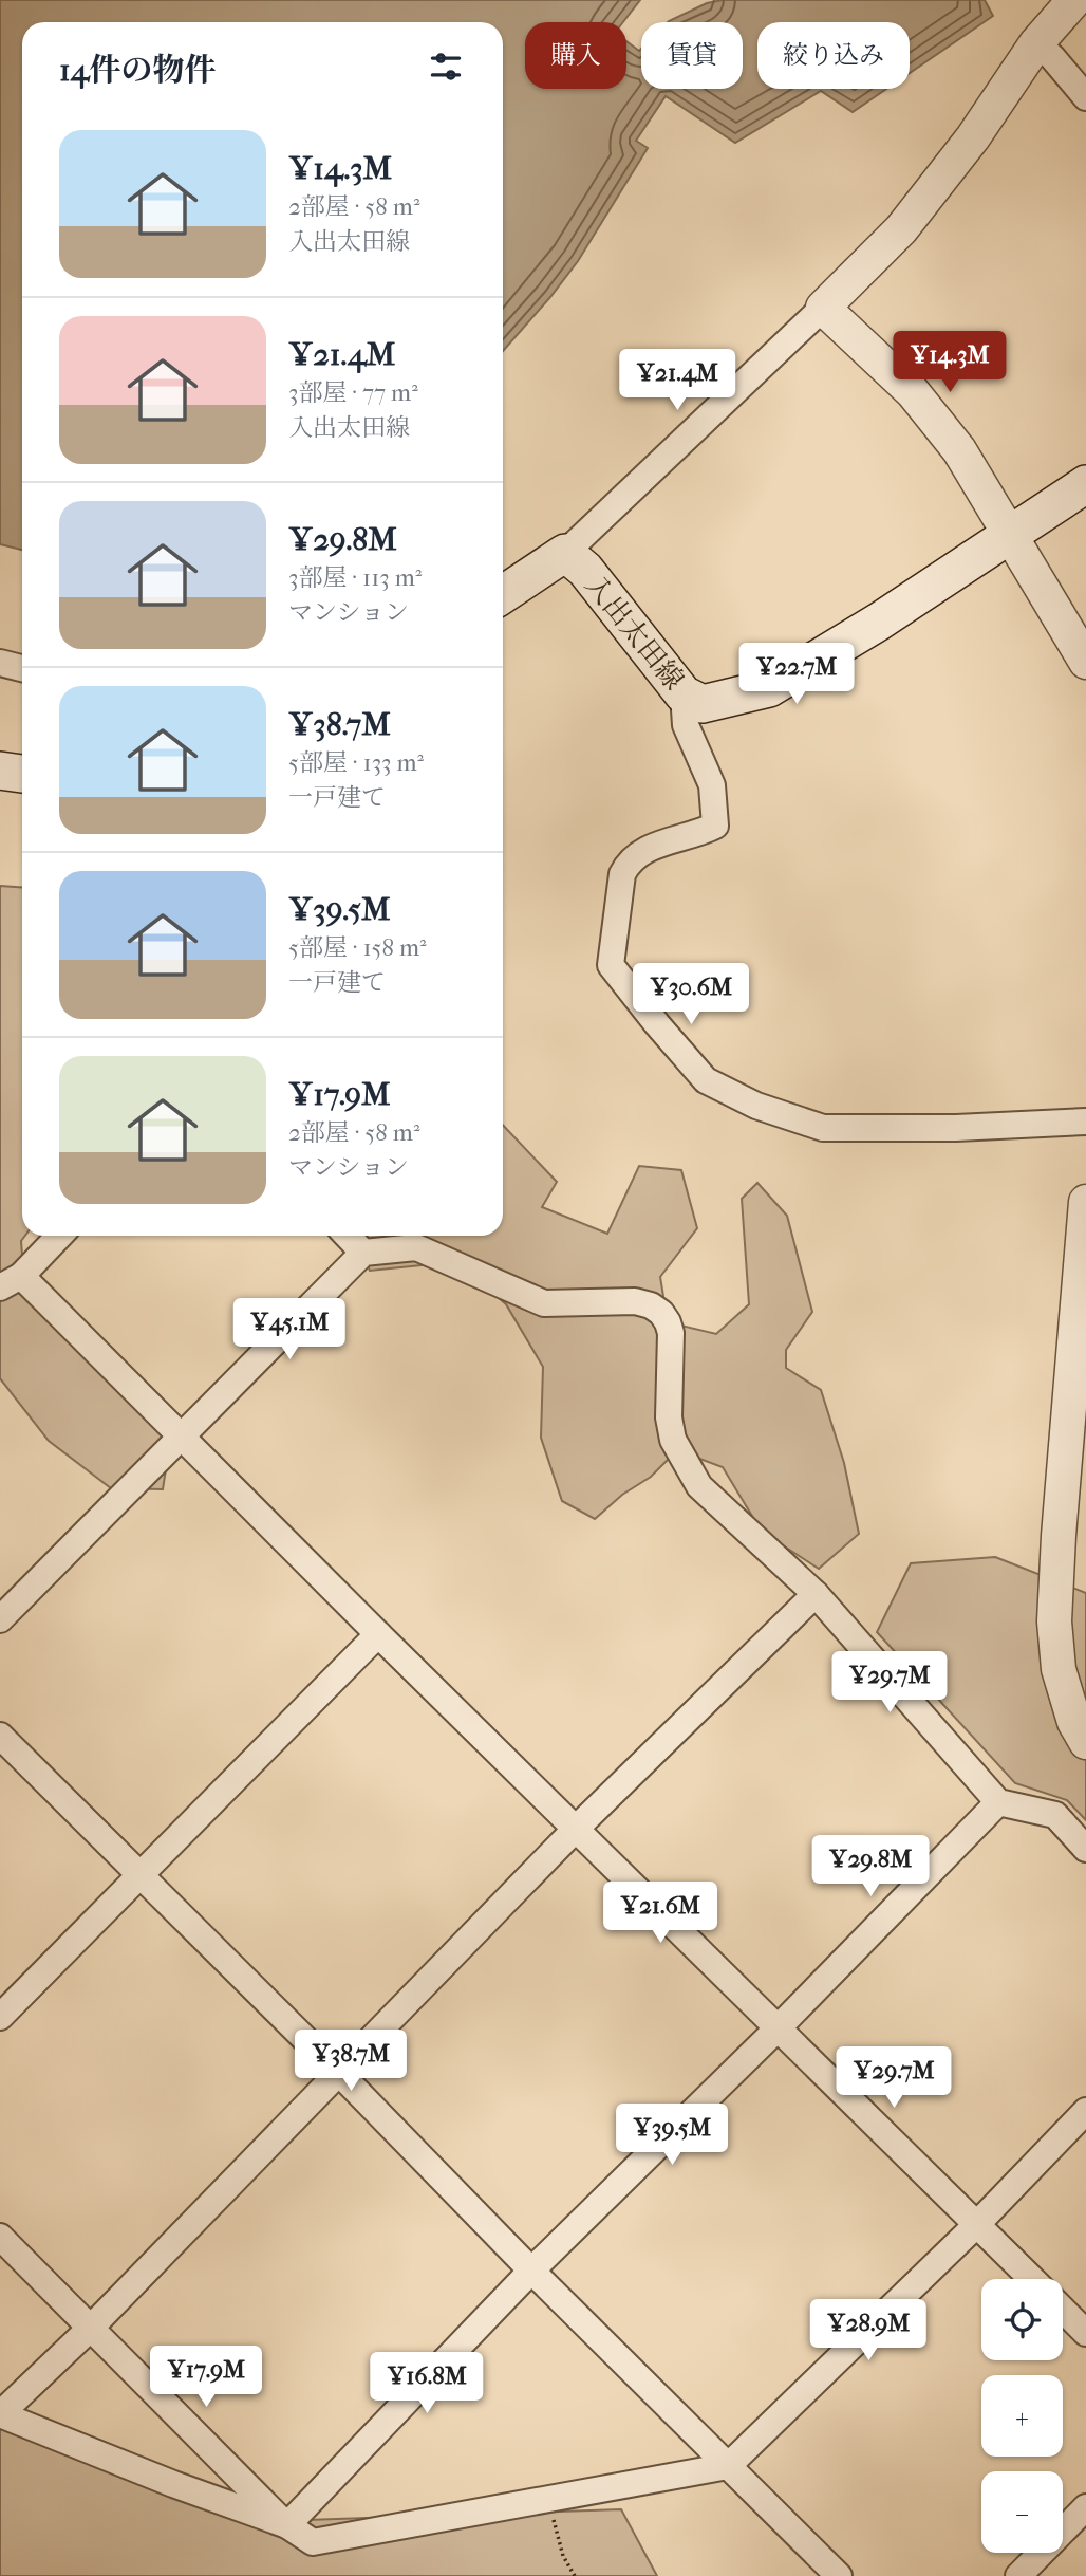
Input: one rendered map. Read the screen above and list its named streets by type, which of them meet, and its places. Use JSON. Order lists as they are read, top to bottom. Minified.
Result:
{"streets":{"main road":["入出太田線"]},"page":{"chip":["購入","賃貸","絞り込み"],"heading":"14件の物件","list":[{"name":"¥14.3M","note":"2部屋 · 58 m² · 入出太田線"},{"name":"¥21.4M","note":"3部屋 · 77 m² · 入出太田線"},{"name":"¥29.8M","note":"3部屋 · 113 m² · マンション"},{"name":"¥38.7M","note":"5部屋 · 133 m² · 一戸建て"},{"name":"¥39.5M","note":"5部屋 · 158 m² · 一戸建て"},{"name":"¥17.9M","note":"2部屋 · 58 m² · マンション"}],"price":["¥14.3M","¥21.4M","¥22.7M","¥30.6M","¥45.1M","¥29.7M","¥29.8M","¥21.6M","¥38.7M","¥29.7M","¥39.5M","¥28.9M","¥17.9M","¥16.8M"],"map_buttons":["+","−"]}}
